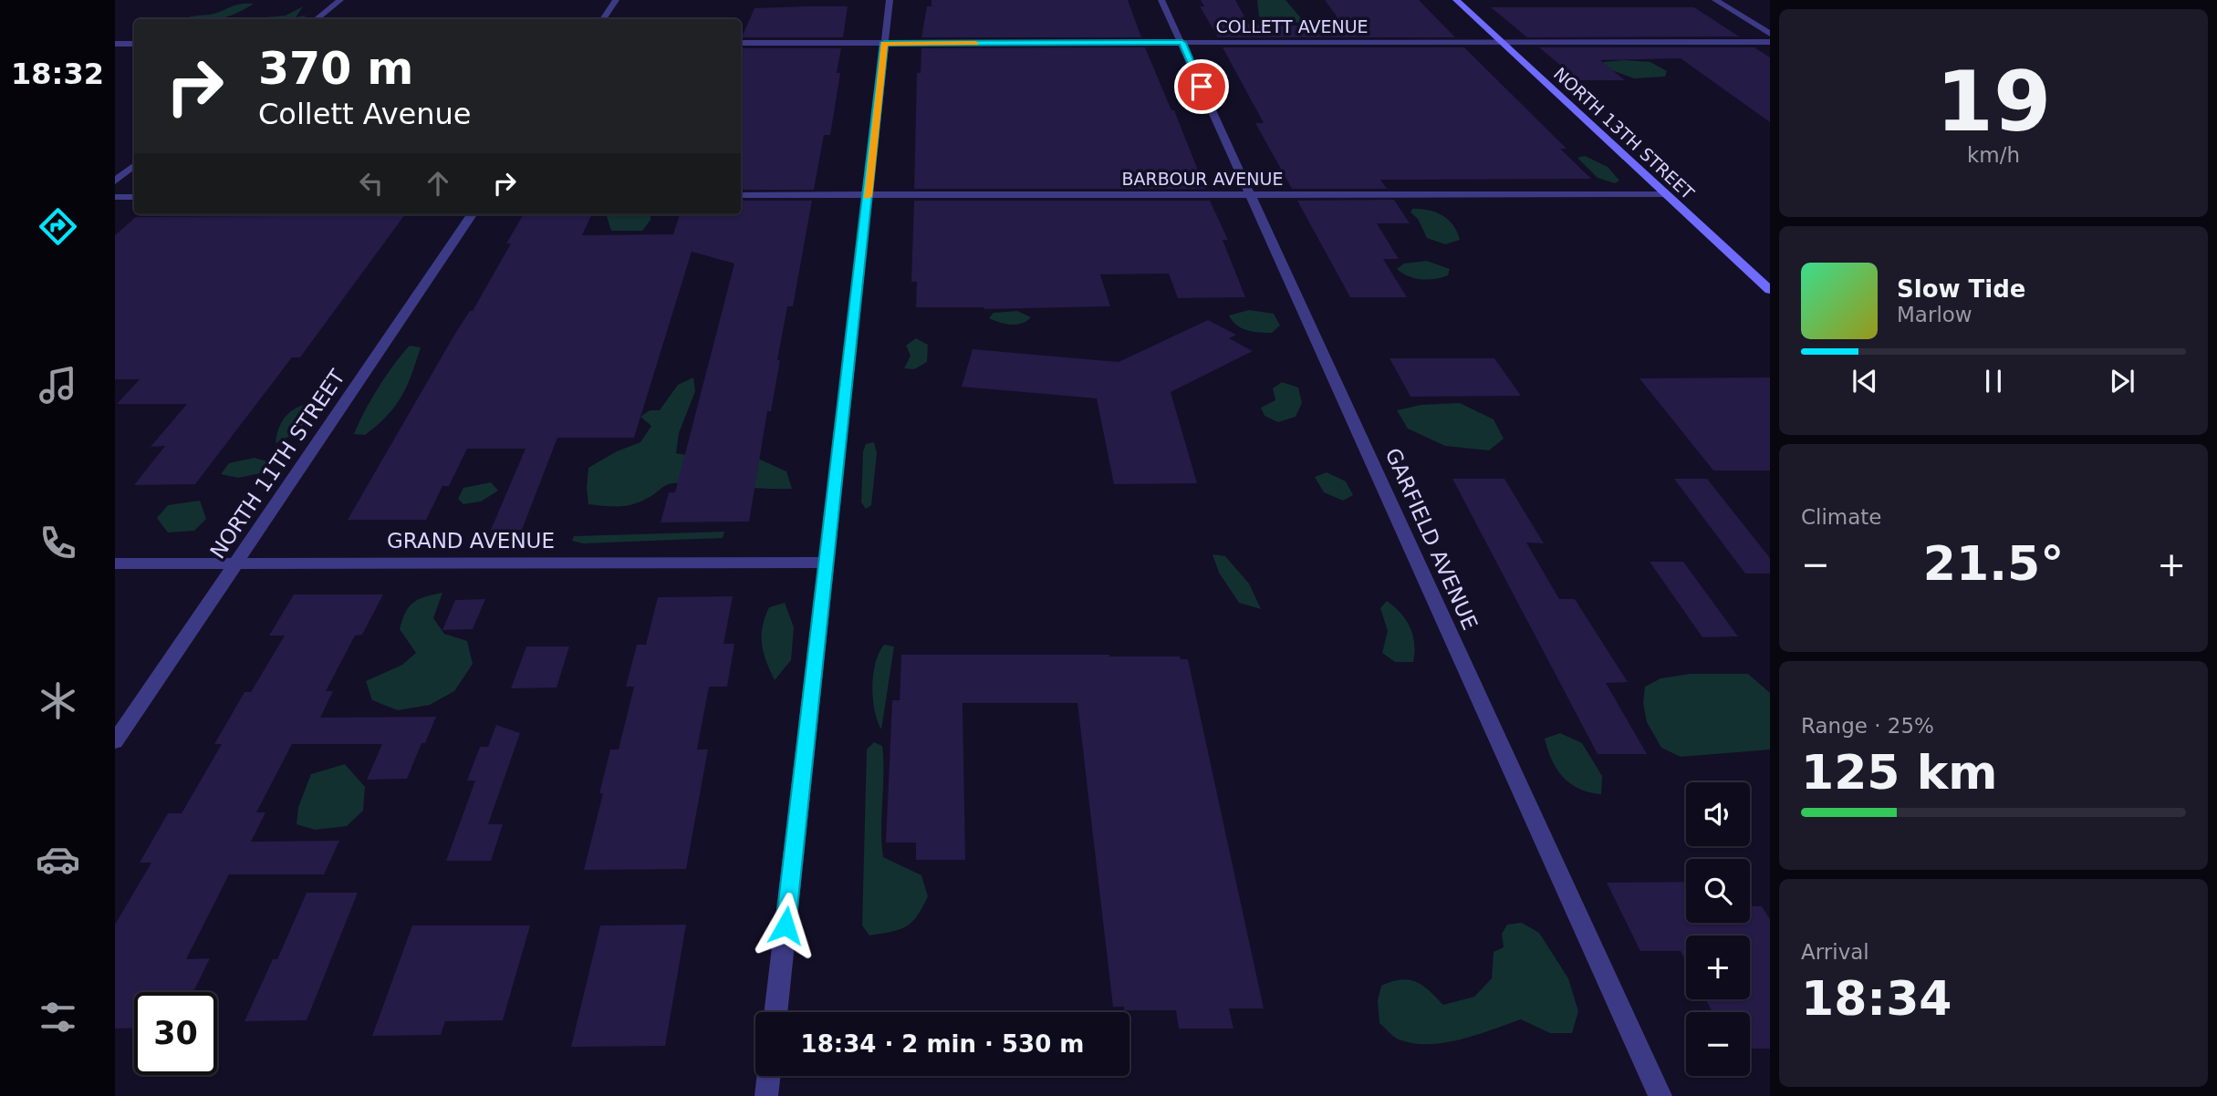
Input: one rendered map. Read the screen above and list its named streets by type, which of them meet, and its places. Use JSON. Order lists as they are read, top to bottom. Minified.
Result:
{"streets":{"street":["COLLETT AVENUE","NORTH 13TH STREET","BARBOUR AVENUE","NORTH 11TH STREET","GARFIELD AVENUE","GRAND AVENUE"]},"crossings":[["COLLETT AVENUE","NORTH 13TH STREET"],["COLLETT AVENUE","GARFIELD AVENUE"],["NORTH 13TH STREET","BARBOUR AVENUE"],["BARBOUR AVENUE","GARFIELD AVENUE"],["NORTH 11TH STREET","GRAND AVENUE"]],"page":{"tabs":"18:32","tile":[["19","km/h"],"Climate",["Range · 25%","125 km"],["Arrival","18:34"]],"turn":["370 m","Collett Avenue"],"song":["Slow Tide","Marlow"],"heat":["−","21.5°","+"],"map_buttons":["+","−"],"limit":"30","trip":"18:34 · 2 min · 530 m"}}
